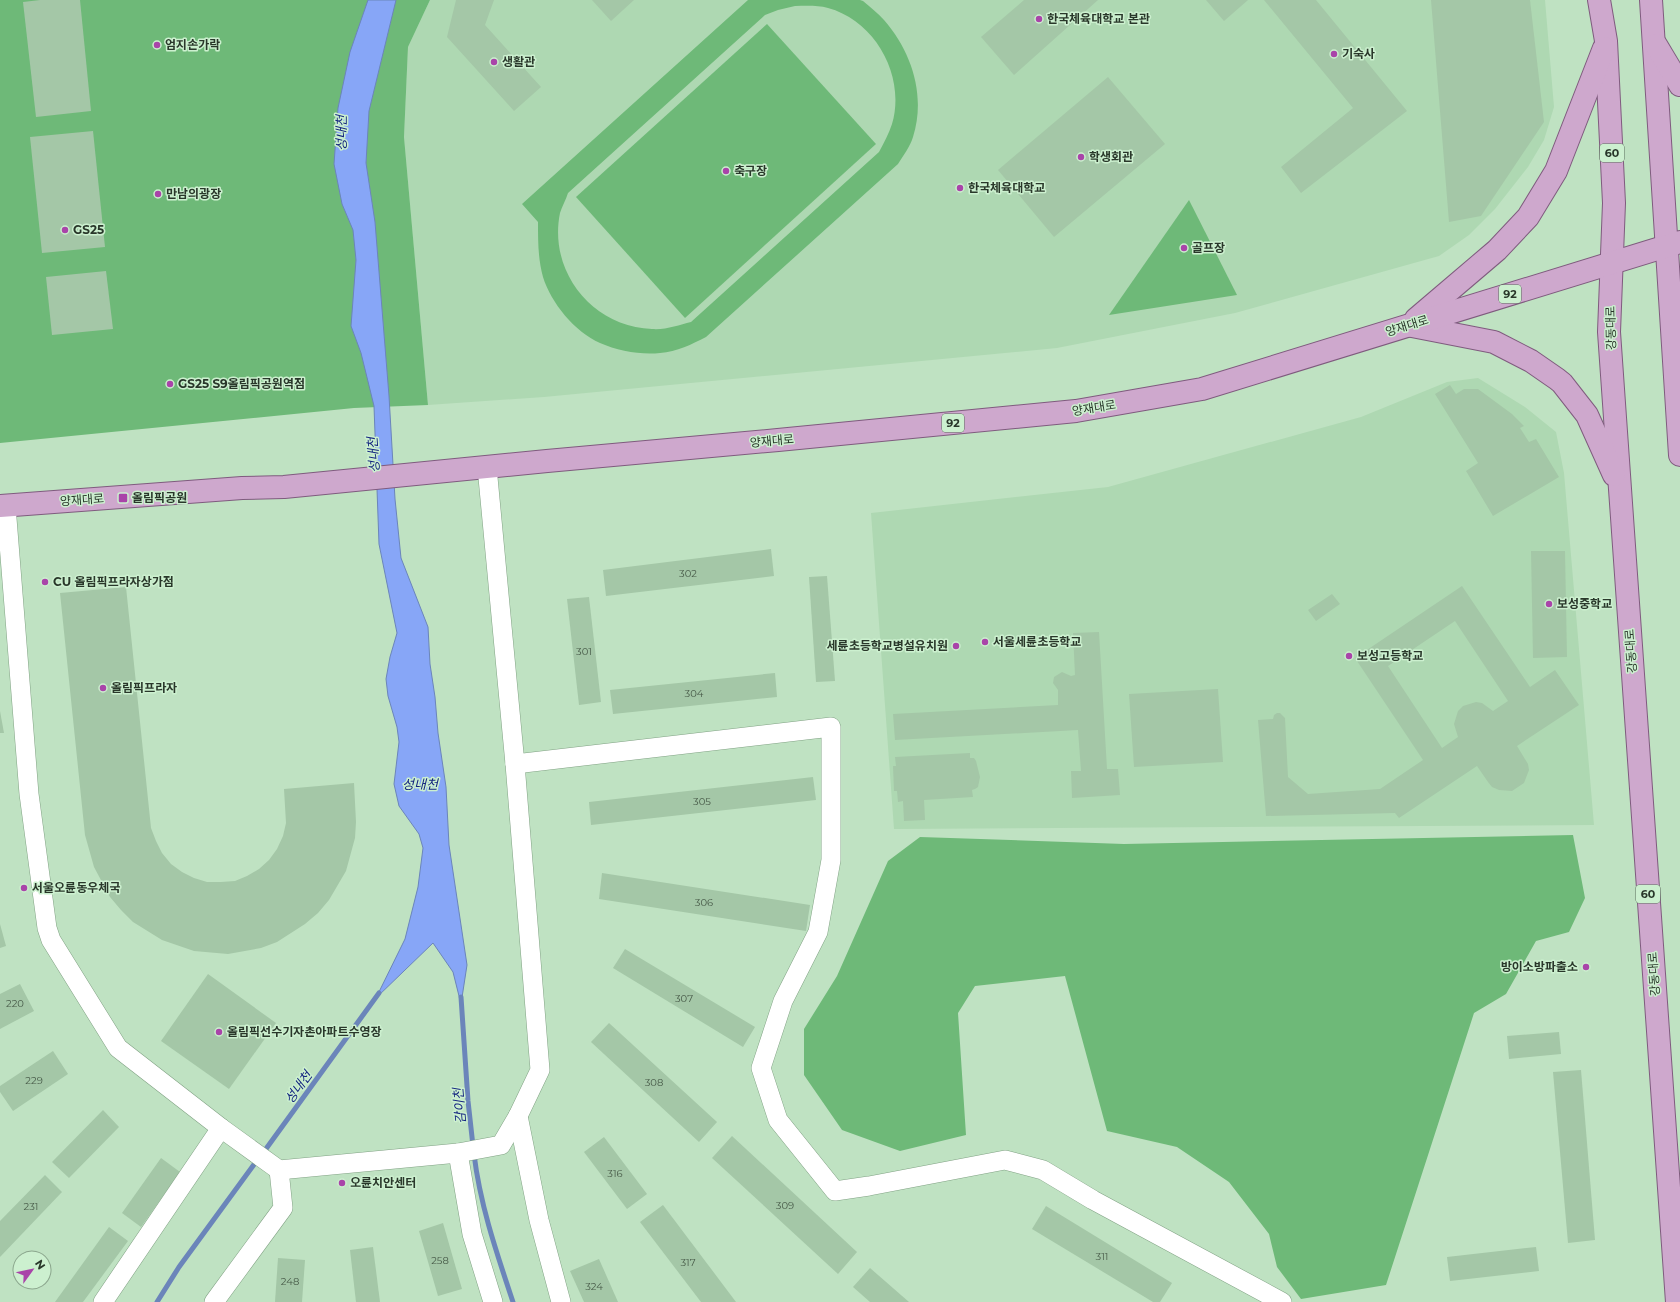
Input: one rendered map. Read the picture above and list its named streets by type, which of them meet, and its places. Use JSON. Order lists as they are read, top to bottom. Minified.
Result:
{"streets":{"main road":["60","92","양재대로","강동대로"]},"crossings":[["양재대로","강동대로"]],"water":["성내천","감이천"],"places":{"other":["한국체육대학교 본관","엄지손가락","기숙사","생활관","학생회관","축구장","한국체육대학교","만남의광장","GS25","골프장","GS25 S9올림픽공원역점","CU 올림픽프라자상가점","보성중학교","서울세륜초등학교","세륜초등학교병설유치원","보성고등학교","올림픽프라자","서울오륜동우체국","방이소방파출소","올림픽선수기자촌아파트수영장","오륜치안센터"],"transit":["올림픽공원"]},"house_numbers":["302","301","304","305","306","307","220","229","308","316","309","231","311","258","317","248","324"],"north":"top right"}
